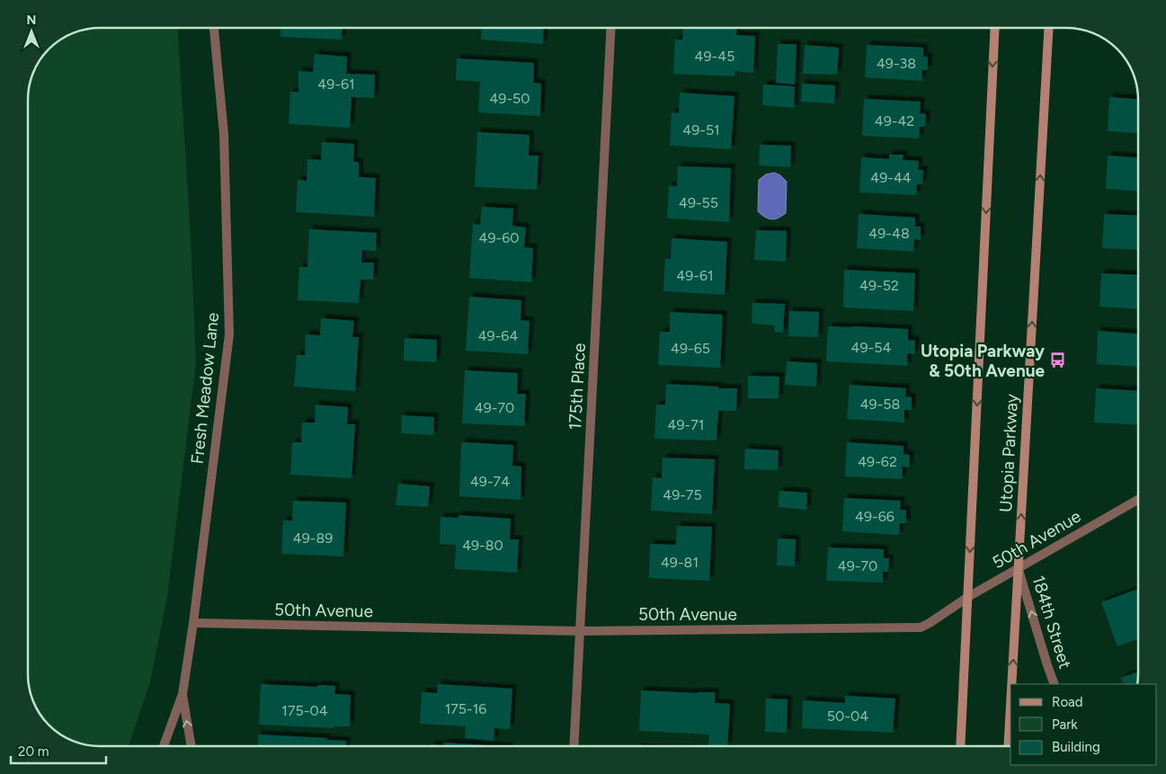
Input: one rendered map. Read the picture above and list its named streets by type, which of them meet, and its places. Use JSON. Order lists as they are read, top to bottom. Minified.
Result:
{"streets":{"main road":["Utopia Parkway"],"street":["175th Place","Fresh Meadow Lane","50th Avenue","184th Street"]},"crossings":[["175th Place","50th Avenue"],["Fresh Meadow Lane","50th Avenue"],["Utopia Parkway","50th Avenue"],["Utopia Parkway","184th Street"],["50th Avenue","184th Street"]],"one_way":["184th Street"],"places":{"bus stop":["Utopia Parkway & 50th Avenue"]},"house_numbers":["49-45","49-38","49-61","49-50","49-42","49-51","49-44","49-55","49-48","49-60","49-61","49-52","49-64","49-54","49-65","49-58","49-70","49-71","49-62","49-74","49-75","49-66","49-89","49-80","49-81","49-70","175-16","175-04","50-04"],"legend":["Road","Park","Building"],"scale_bar":"20 m","north":"top"}
